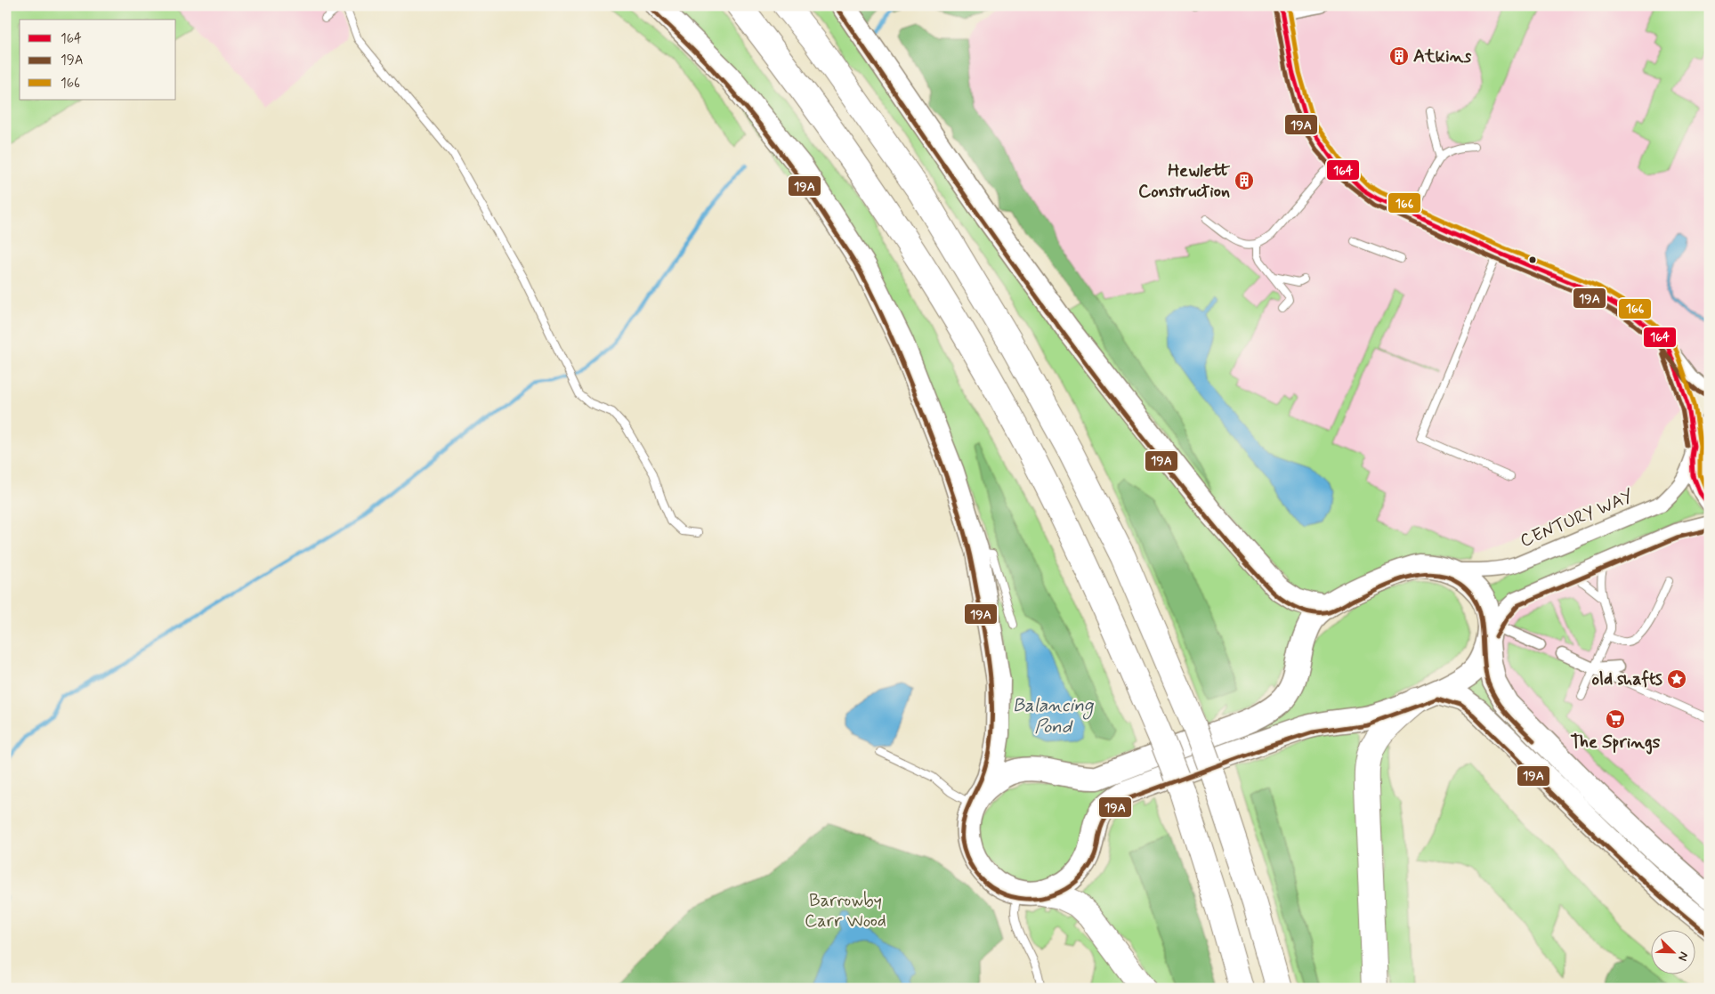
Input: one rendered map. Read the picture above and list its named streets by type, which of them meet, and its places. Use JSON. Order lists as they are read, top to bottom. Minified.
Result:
{"streets":{"street":["CENTURY WAY"]},"water":["Balancing Pond"],"parks":["Barrowby Carr Wood"],"places":{"building":["Atkins","Hewlett Construction"],"place":["old shafts"],"supermarket":["The Springs"]},"lines":["transit line 164","transit line 166","transit line 19A"],"legend":["164","19A","166"],"north":"bottom right"}
